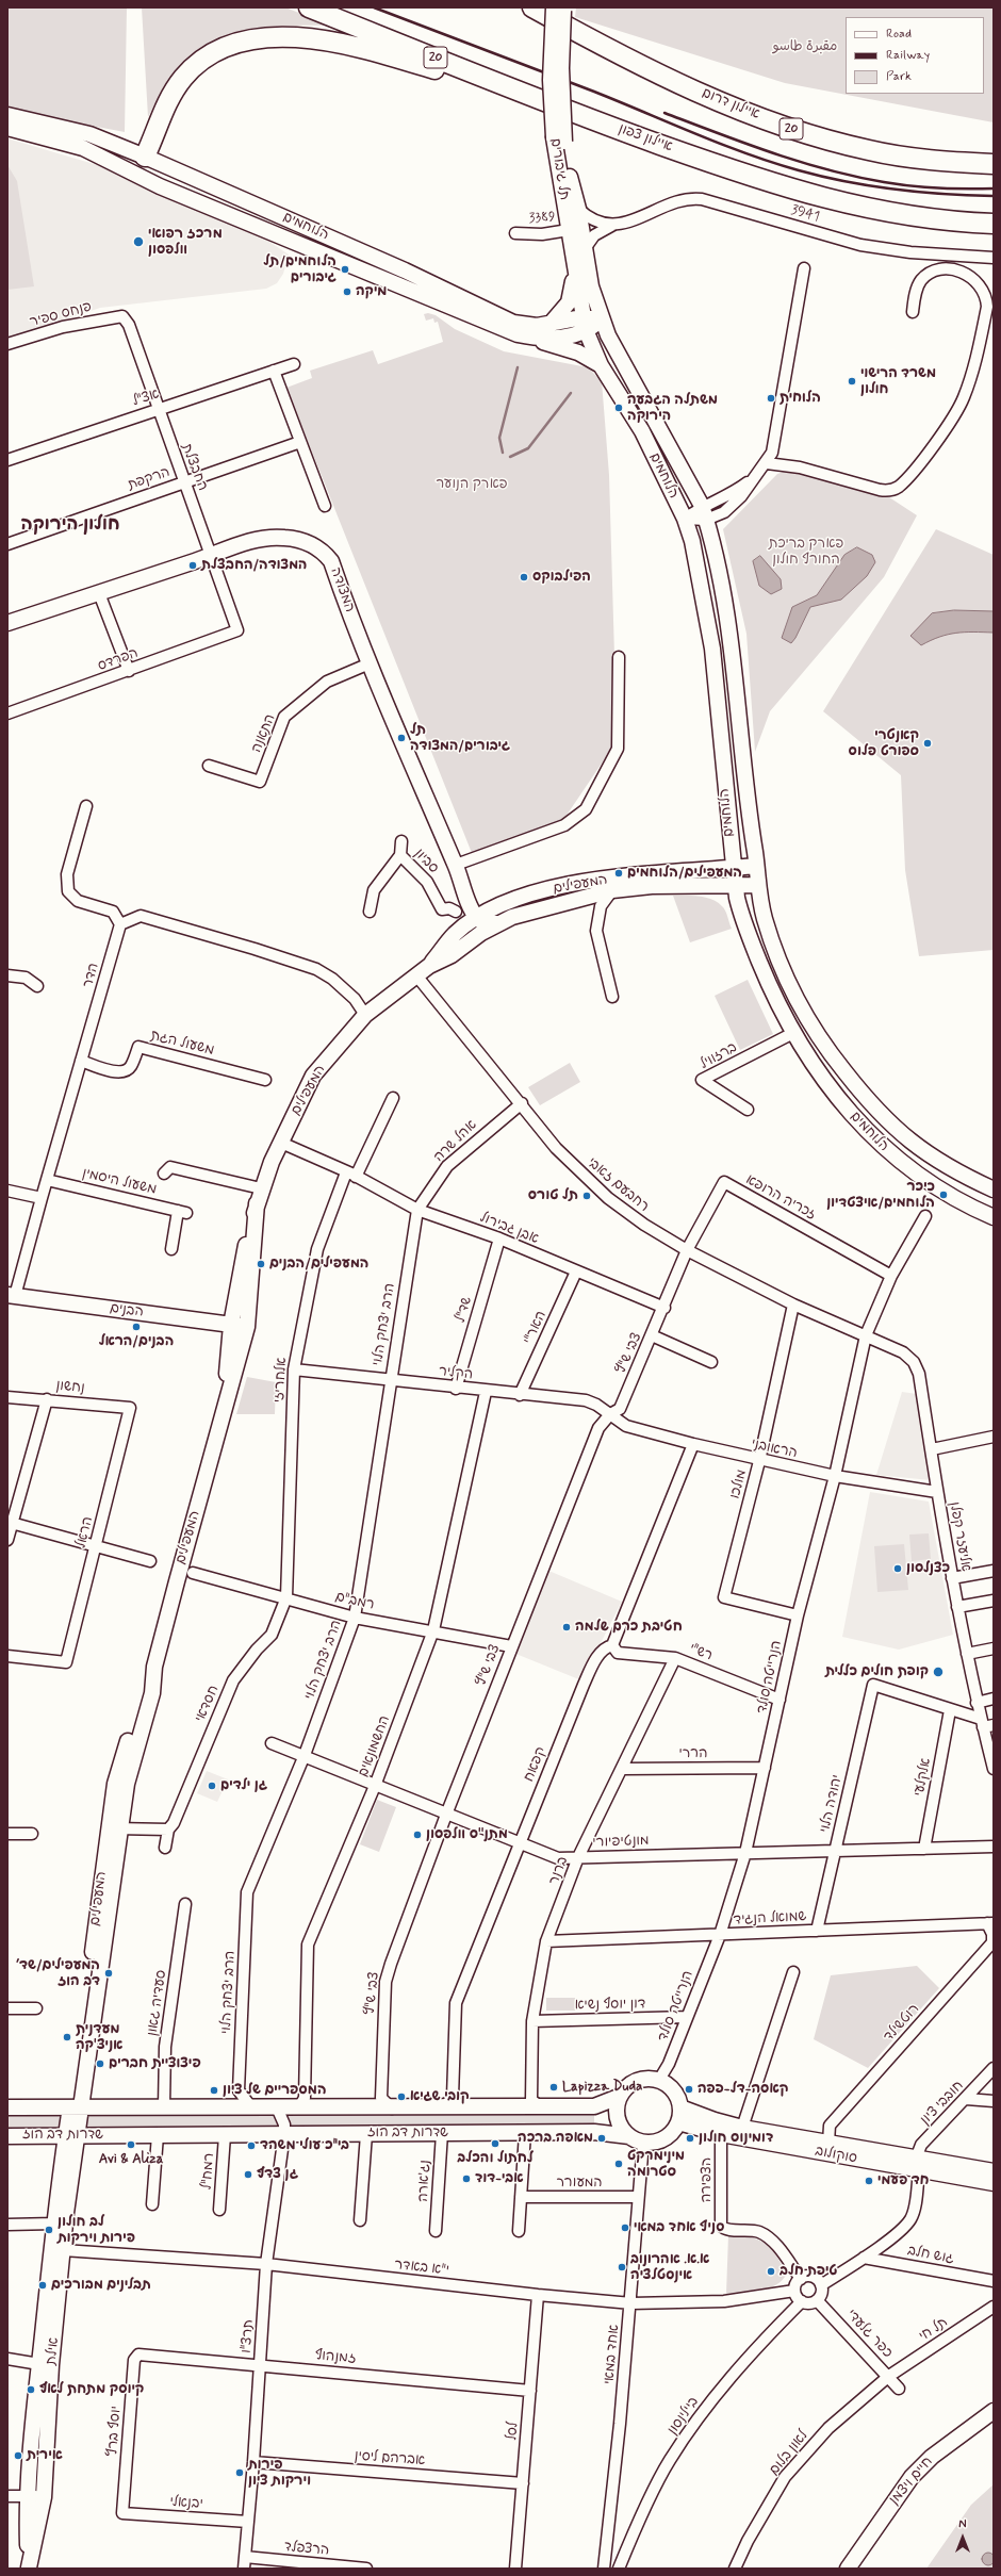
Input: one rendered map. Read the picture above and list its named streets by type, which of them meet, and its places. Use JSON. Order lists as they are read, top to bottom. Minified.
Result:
{"streets":{"highway":["20","איילון דרום","איילון צפון"],"street":["תל גיבורים","3941","3389","הלוחמים","פנחס ספיר","אצ\"ל","החבצלת","הרקפת","המצודה","הפרדס","התאנה","סביון","המעפילים","הדר","משעול הגת","ברזוויל","אהל שרה","משעול היסמין","רחבעם זאבי","זכריה הרופא","אבן גבירול","שד\"ל","הבנים","הרב יצחק הלוי","האר\"י","צבי ש\"ץ","הקליר","אלחריזי","נחשון","הראובני","מולכו","הראל","אליעזר קפלן","רמב\"ם","רש\"י","הנרייטה סולד","חסדאי","החשמונאים","הררי","קפאח","אלקלעי","יהודה הלוי","מונטיפיורי","ברנר","שמואל הנגיד","סעדיה גאון","דון יוסף נשיא","רוטשילד","חובבי ציון","שדרות דב הוז","סוקולוב","רמח\"ל","הצפירה","נג'ארה","המעורר","גוש חלב","י\"א באדר","תל חי","כפר גלעדי","תרצ\"ו","אילת","אחד במאי","זמנהוף","ביילינסון","יוסף ברץ","לסל","לאון בלום","אברהם ליסין","חיים ויצמן","יבנאלי","הרצפלד"]},"crossings":[["תל גיבורים","3941"],["תל גיבורים","3389"],["תל גיבורים","הלוחמים"],["הלוחמים","המעפילים"],["הלוחמים","ברזוויל"],["פנחס ספיר","החבצלת"],["אצ\"ל","החבצלת"],["החבצלת","הרקפת"],["החבצלת","המצודה"],["החבצלת","הפרדס"],["המצודה","התאנה"],["המצודה","המעפילים"],["המעפילים","משעול היסמין"],["המעפילים","רחבעם זאבי"],["המעפילים","אבן גבירול"],["המעפילים","הבנים"],["המעפילים","שדרות דב הוז"],["המעפילים","אילת"],["הדר","משעול הגת"],["הדר","משעול היסמין"],["הדר","הבנים"],["אהל שרה","רחבעם זאבי"],["אהל שרה","אבן גבירול"],["אהל שרה","הרב יצחק הלוי"],["רחבעם זאבי","זכריה הרופא"],["רחבעם זאבי","צבי ש\"ץ"],["רחבעם זאבי","מולכו"],["רחבעם זאבי","אליעזר קפלן"],["רחבעם זאבי","הנרייטה סולד"],["זכריה הרופא","צבי ש\"ץ"],["זכריה הרופא","הנרייטה סולד"],["אבן גבירול","שד\"ל"],["אבן גבירול","הרב יצחק הלוי"],["אבן גבירול","האר\"י"],["אבן גבירול","צבי ש\"ץ"],["אבן גבירול","אלחריזי"],["שד\"ל","הקליר"],["הרב יצחק הלוי","הקליר"],["הרב יצחק הלוי","רמב\"ם"],["הרב יצחק הלוי","מונטיפיורי"],["הרב יצחק הלוי","שדרות דב הוז"],["האר\"י","הקליר"],["צבי ש\"ץ","הקליר"],["צבי ש\"ץ","הראובני"],["צבי ש\"ץ","רמב\"ם"],["צבי ש\"ץ","מונטיפיורי"],["צבי ש\"ץ","שדרות דב הוז"],["הקליר","אלחריזי"],["הקליר","הראובני"],["הקליר","החשמונאים"],["אלחריזי","רמב\"ם"],["אלחריזי","חסדאי"],["נחשון","הראל"],["הראובני","מולכו"],["הראובני","אליעזר קפלן"],["הראובני","הנרייטה סולד"],["הראובני","קפאח"],["מולכו","הנרייטה סולד"],["אליעזר קפלן","הנרייטה סולד"],["רמב\"ם","חסדאי"],["רמב\"ם","החשמונאים"],["רש\"י","הנרייטה סולד"],["רש\"י","קפאח"],["רש\"י","ברנר"],["הנרייטה סולד","הררי"],["הנרייטה סולד","מונטיפיורי"],["הנרייטה סולד","שמואל הנגיד"],["הנרייטה סולד","דון יוסף נשיא"],["הנרייטה סולד","שדרות דב הוז"],["הנרייטה סולד","סוקולוב"],["הנרייטה סולד","אחד במאי"],["החשמונאים","מונטיפיורי"],["החשמונאים","שדרות דב הוז"],["הררי","ברנר"],["קפאח","מונטיפיורי"],["קפאח","שדרות דב הוז"],["אלקלעי","יהודה הלוי"],["אלקלעי","מונטיפיורי"],["יהודה הלוי","מונטיפיורי"],["יהודה הלוי","שמואל הנגיד"],["מונטיפיורי","ברנר"],["ברנר","שמואל הנגיד"],["ברנר","דון יוסף נשיא"],["ברנר","שדרות דב הוז"],["שמואל הנגיד","רוטשילד"],["סעדיה גאון","שדרות דב הוז"],["רוטשילד","סוקולוב"],["חובבי ציון","סוקולוב"],["שדרות דב הוז","סוקולוב"],["שדרות דב הוז","רמח\"ל"],["שדרות דב הוז","נג'ארה"],["שדרות דב הוז","תרצ\"ו"],["שדרות דב הוז","אילת"],["שדרות דב הוז","אחד במאי"],["סוקולוב","הצפירה"],["סוקולוב","אחד במאי"],["הצפירה","י\"א באדר"],["הצפירה","כפר גלעדי"],["הצפירה","ביילינסון"],["המעורר","אחד במאי"],["י\"א באדר","כפר גלעדי"],["י\"א באדר","תרצ\"ו"],["י\"א באדר","אילת"],["י\"א באדר","אחד במאי"],["י\"א באדר","ביילינסון"],["י\"א באדר","לסל"],["תל חי","כפר גלעדי"],["תל חי","לאון בלום"],["כפר גלעדי","ביילינסון"],["כפר גלעדי","לאון בלום"],["תרצ\"ו","זמנהוף"],["תרצ\"ו","אברהם ליסין"],["תרצ\"ו","יבנאלי"],["תרצ\"ו","הרצפלד"],["זמנהוף","יוסף ברץ"],["זמנהוף","לסל"],["יוסף ברץ","יבנאלי"],["לסל","אברהם ליסין"]],"districts":["חולון הירוקה"],"parks":["مقبرة طاسو","פארק הנוער","פארק בריכת החורף חולון"],"places":["מרכז רפואי וולפסון","הלוחמים/תל גיבורים","מיקה","משרד הרישוי חולון","הלוחית","משתלה הגבעה הירוקה","המצודה/החבצלת","הפילבוקס","תל גיבורים/המצודה","קאנטרי ספורט פלוס","המעפילים/הלוחמים","כיכר הלוחמים/איצטדיון","תל טורס","המעפילים/הבנים","הבנים/הראל","כצנלסון","חטיבת כרם שלמה","קופת חולים כללית","גן ילדים","מתנ''ס וולפסון","המעפילים/שד׳ דב הוז","מעדנית אניצ'קה","פיצוציית חברים","Lapizza Duda","קאסה-דל-פפה","המספריים של ציון","קובי שגיא","מאפה ברכה","דומינוס חולון","לחתול והכלב","Avi & Aliza","בי\"כ עולי משהד","מינימרקט סטרומה","גן צדף","אבי-דוד","חד פעמי","סניף אחד במאי","לב חולון פירות וירקות","א.א. אהרונוב אינסטלציה","טיפת חלב","תבלינים מבורכים","קיוסק מתחת לאף","אירית","פירות וירקות ציון"],"legend":["Road","Railway","Park"],"north":"top"}
